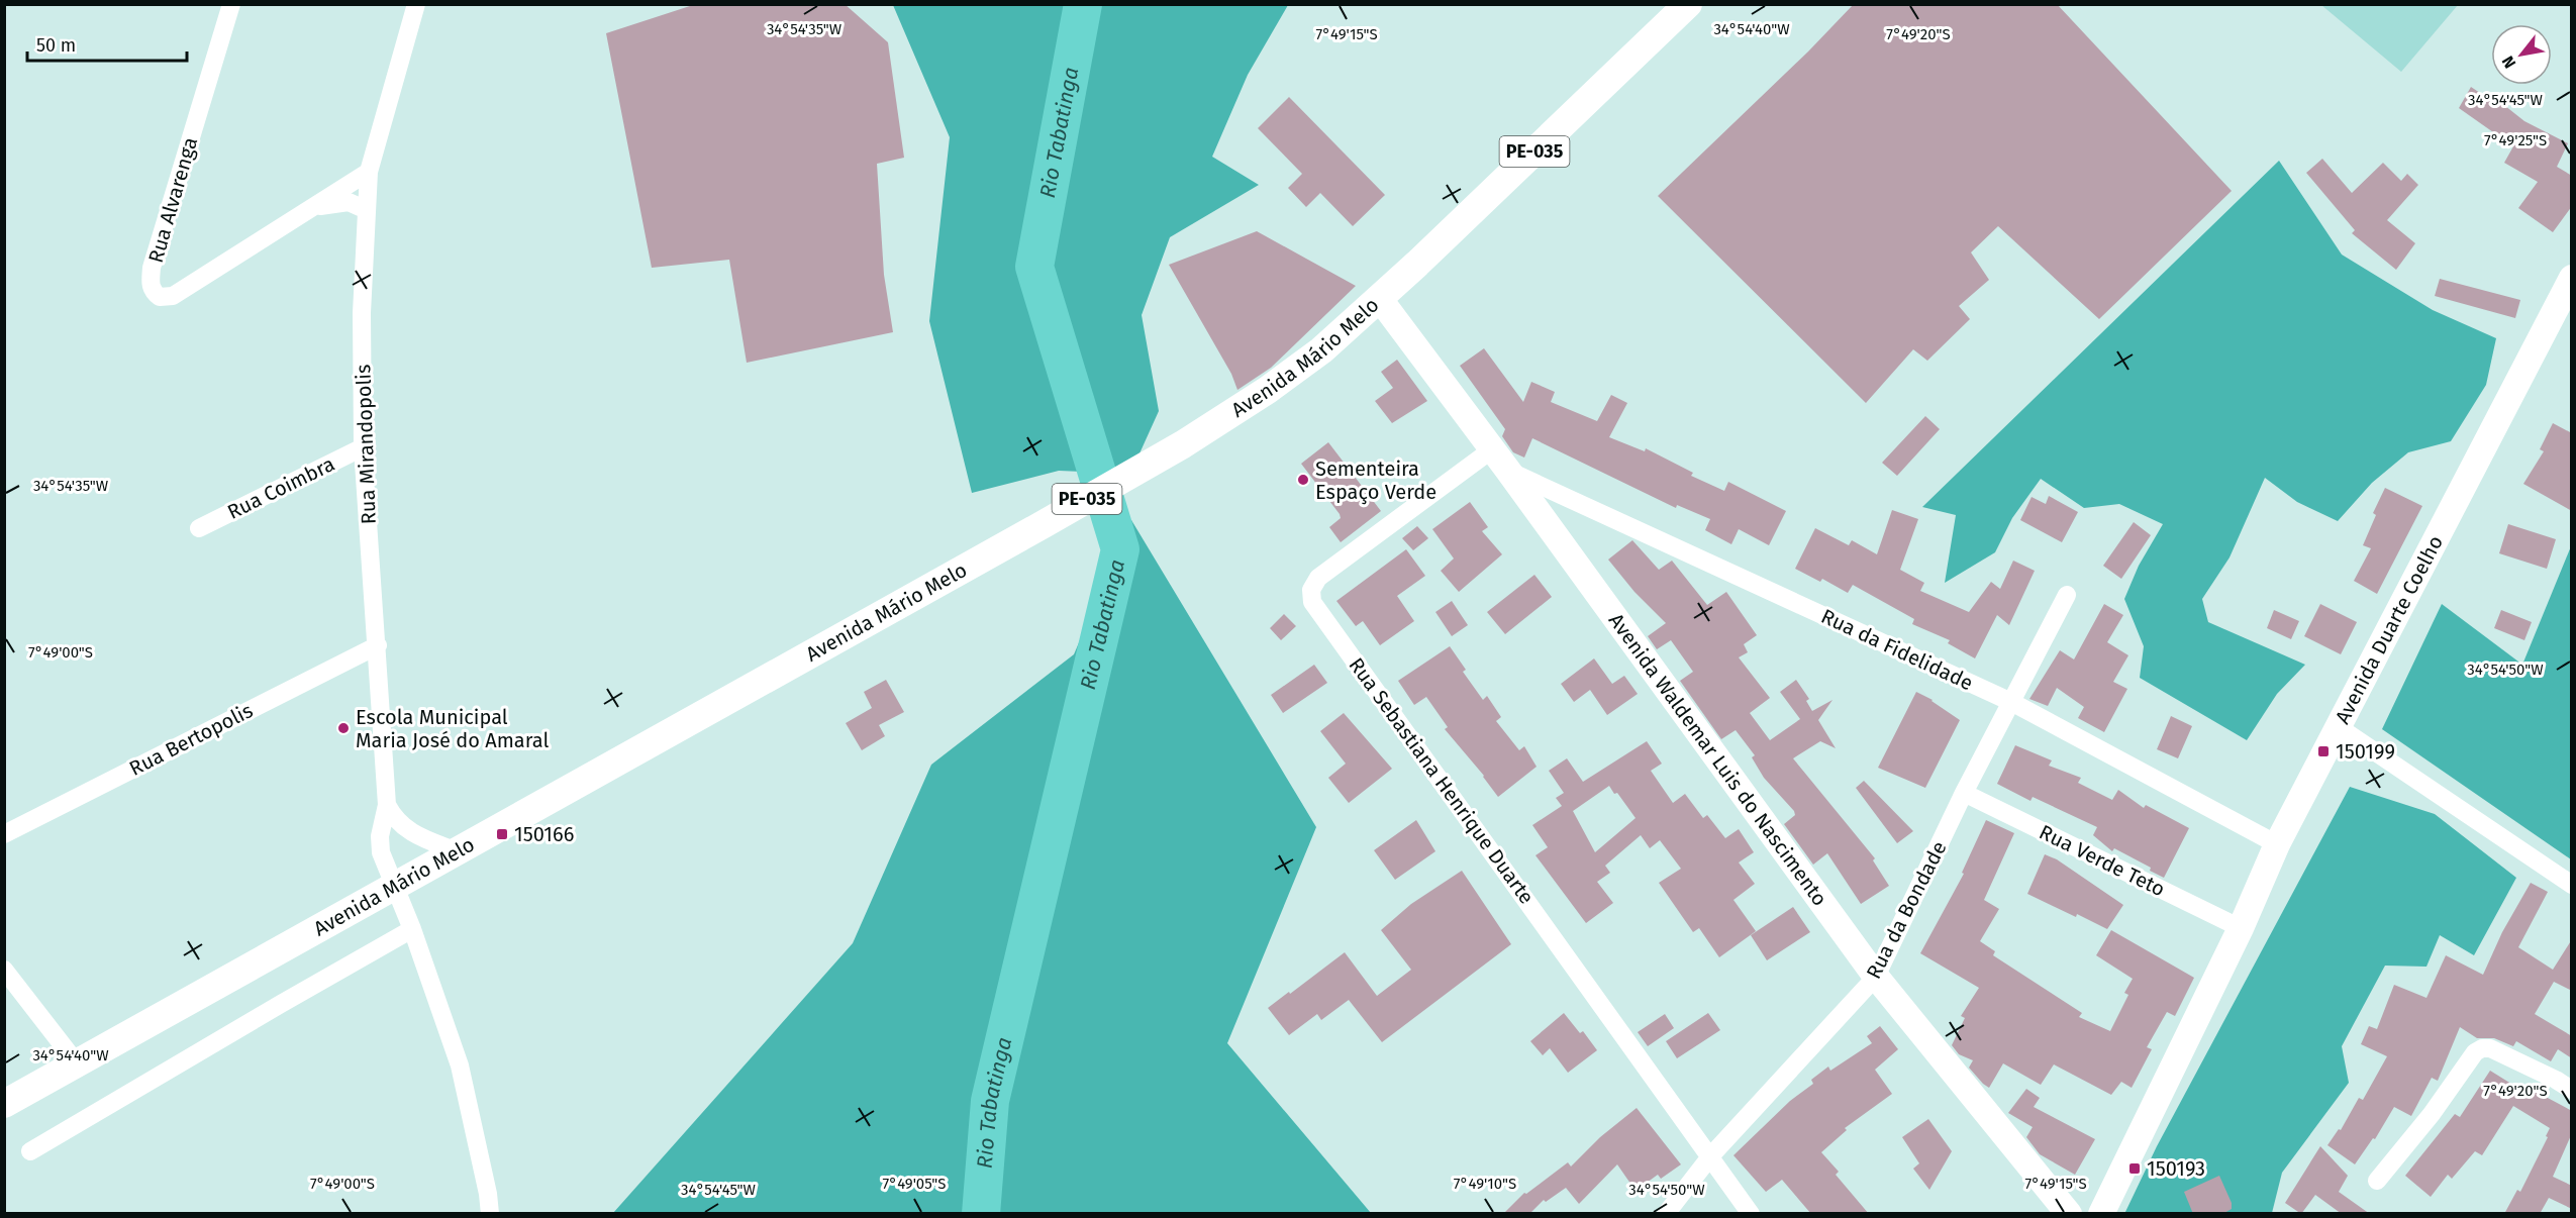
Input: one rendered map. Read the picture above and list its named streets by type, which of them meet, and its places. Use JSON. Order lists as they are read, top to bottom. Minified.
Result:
{"streets":{"main road":["PE-035","Avenida Mário Melo","Avenida Duarte Coelho","Avenida Waldemar Luis do Nascimento"],"street":["Rua Alvarenga","Rua Mirandopolis","Rua Coimbra","Rua da Fidelidade","Rua Bertopolis","Rua Sebastiana Henrique Duarte","Rua Verde Teto","Rua da Bondade"]},"crossings":[["Rua Alvarenga","Rua Mirandopolis"],["Avenida Mário Melo","Rua Mirandopolis"],["Avenida Mário Melo","Avenida Waldemar Luis do Nascimento"],["Rua Mirandopolis","Rua Coimbra"],["Rua Mirandopolis","Rua Bertopolis"],["Avenida Duarte Coelho","Rua da Fidelidade"],["Avenida Duarte Coelho","Rua Verde Teto"],["Rua da Fidelidade","Avenida Waldemar Luis do Nascimento"],["Rua da Fidelidade","Rua da Bondade"],["Avenida Waldemar Luis do Nascimento","Rua Sebastiana Henrique Duarte"],["Avenida Waldemar Luis do Nascimento","Rua da Bondade"],["Rua Sebastiana Henrique Duarte","Rua da Bondade"],["Rua Verde Teto","Rua da Bondade"]],"water":["Rio Tabatinga"],"places":{"other":["Sementeira Espaço Verde","Escola Municipal Maria José do Amaral"],"transit":["150199","150166","150193"]},"scale_bar":"50 m","north":"bottom left","coordinates":["34°54'35\"W","34°54'40\"W","7°49'15\"S","7°49'20\"S","34°54'45\"W","7°49'25\"S","7°49'00\"S","34°54'50\"W","7°49'05\"S","7°49'10\"S"]}
